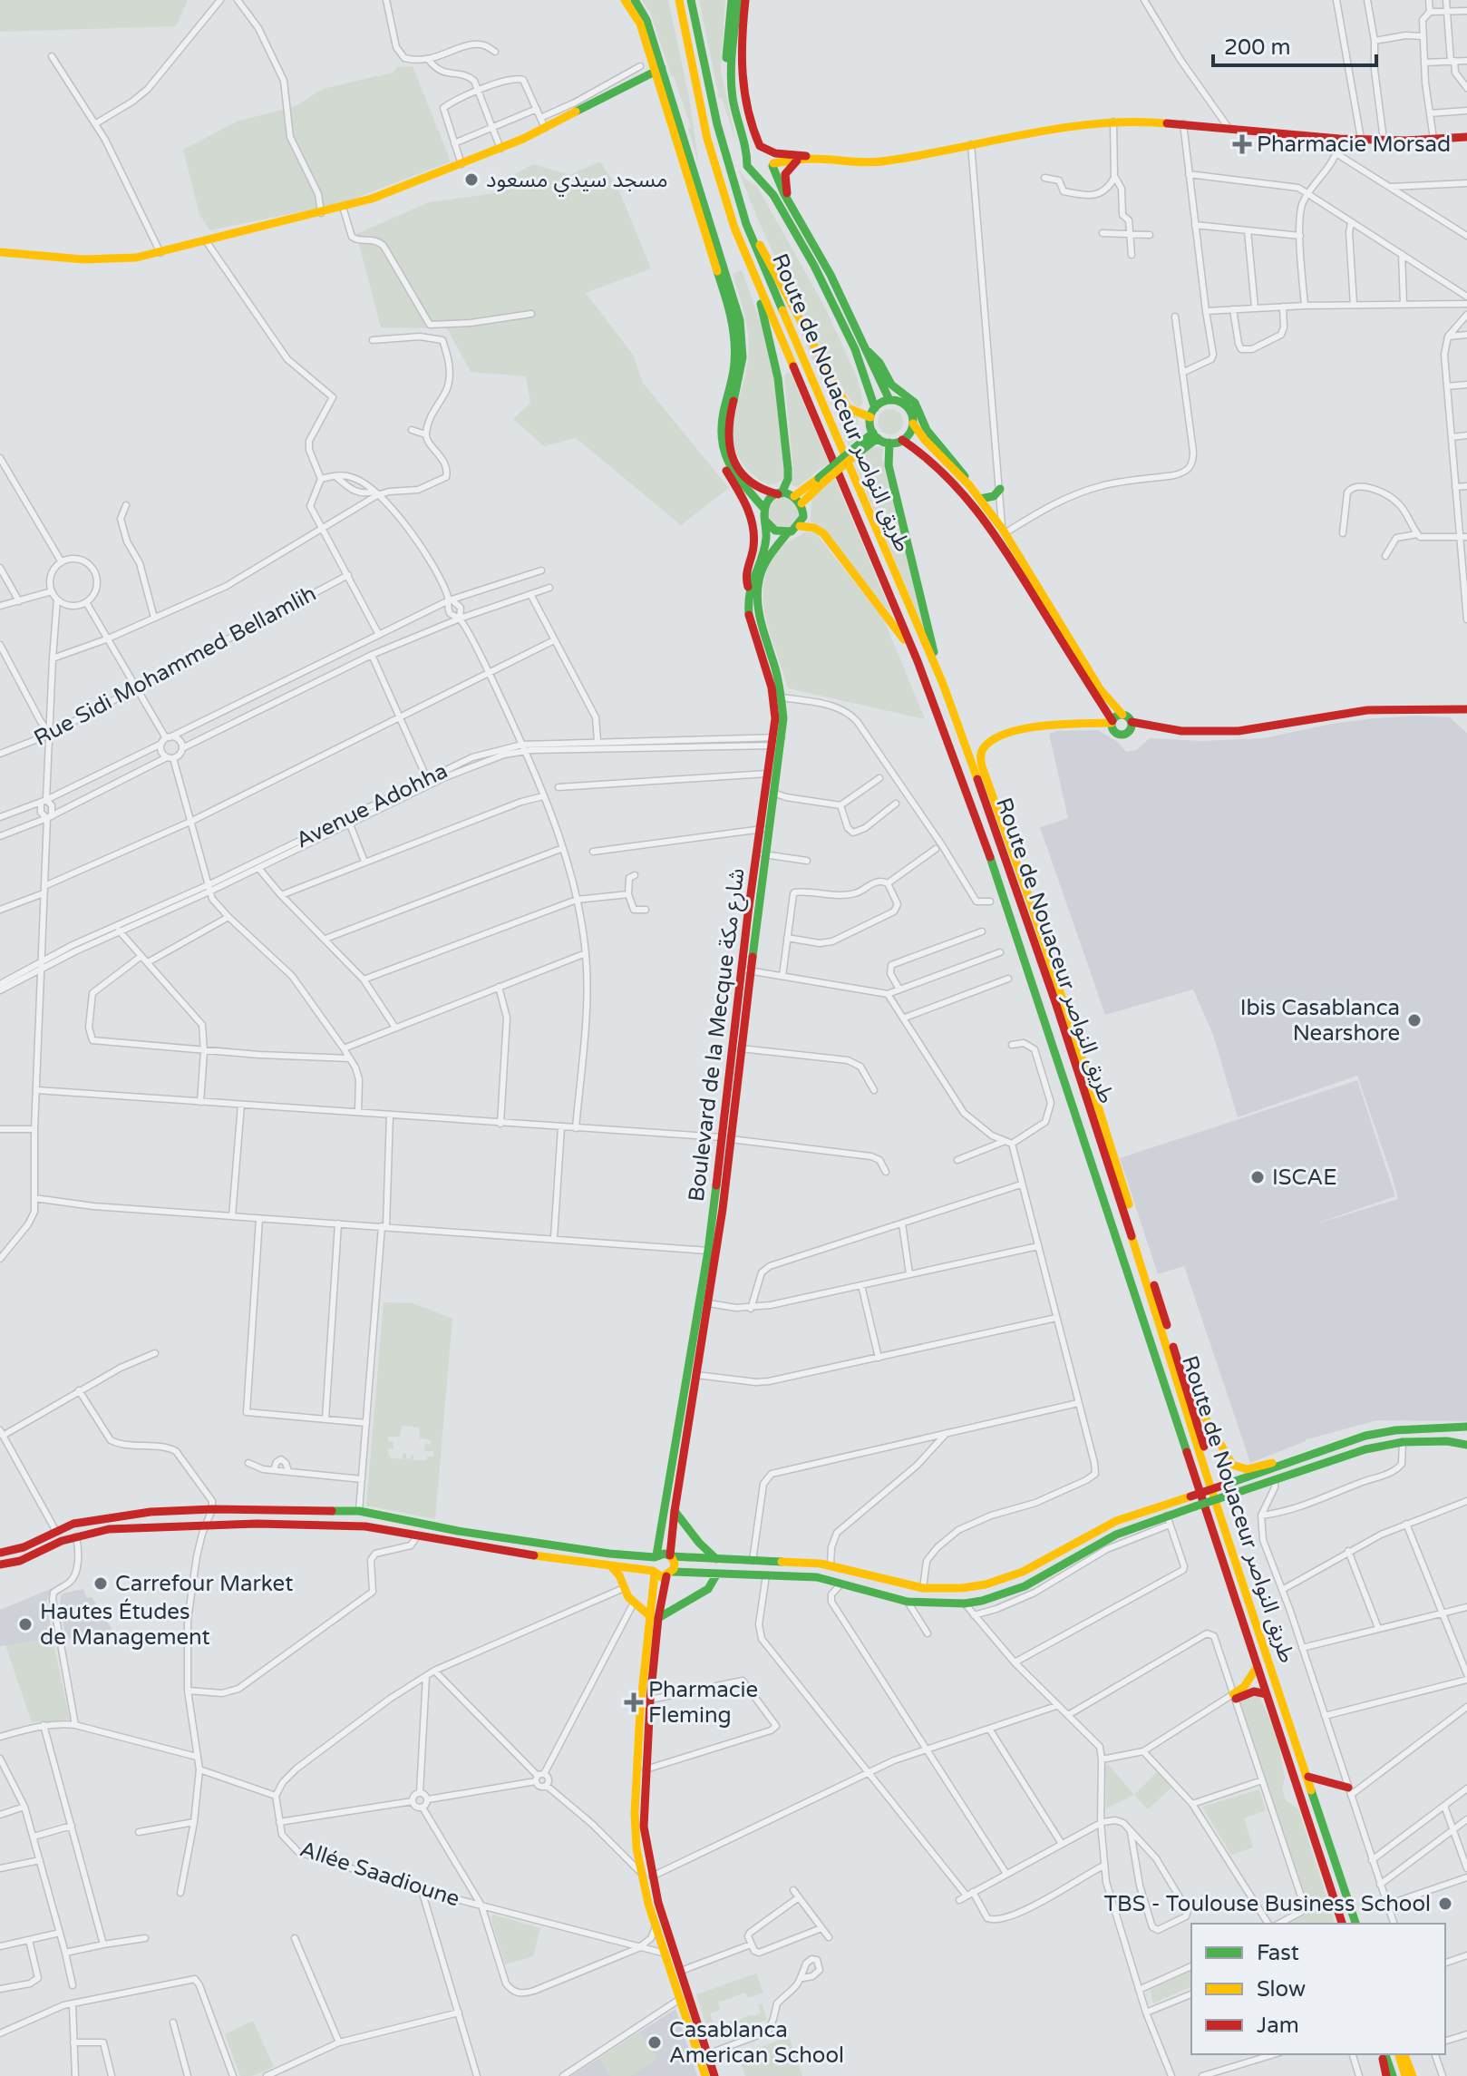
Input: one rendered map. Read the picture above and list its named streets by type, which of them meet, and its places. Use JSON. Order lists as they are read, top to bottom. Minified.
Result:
{"streets":{"main road":["Route de Nouaceur طريق النواصر","Boulevard de la Mecque شارع مكة"],"street":["Rue Sidi Mohammed Bellamlih","Avenue Adohha","Allée Saadioune"]},"crossings":[["Avenue Adohha","Boulevard de la Mecque شارع مكة"]],"places":{"health":["Pharmacie Morsad","Pharmacie Fleming"],"other":["مسجد سيدي مسعود","Ibis Casablanca Nearshore","ISCAE","Carrefour Market","Hautes Études de Management","TBS - Toulouse Business School","Casablanca American School"]},"legend":["Fast","Slow","Jam"],"scale_bar":"200 m"}
